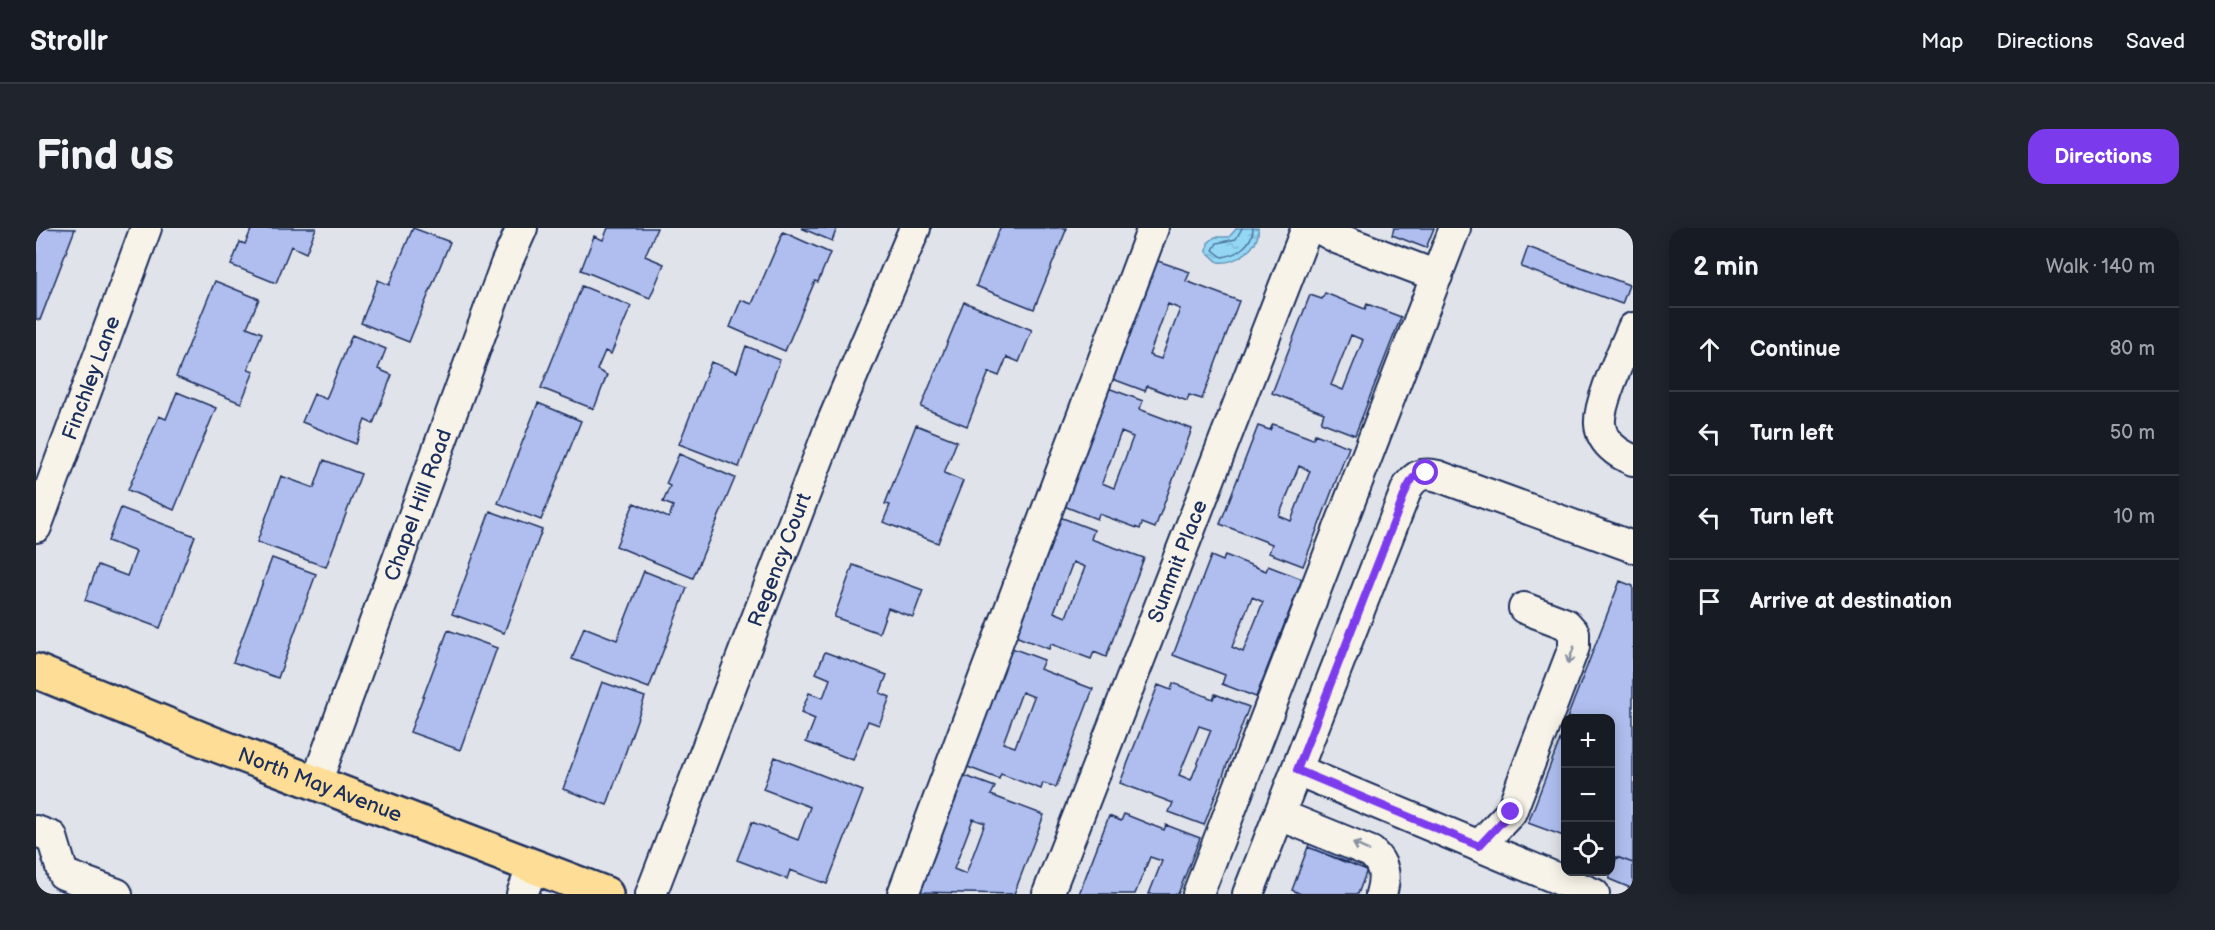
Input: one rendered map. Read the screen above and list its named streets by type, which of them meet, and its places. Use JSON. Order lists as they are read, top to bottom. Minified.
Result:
{"streets":{"main road":["North May Avenue"],"street":["Finchley Lane","Chapel Hill Road","Regency Court","Summit Place"]},"crossings":[["Chapel Hill Road","North May Avenue"]],"page":{"header":"Strollr","nav":["Map","Directions","Saved"],"buttons":"Directions","title":"Find us","heading":["2 min","Walk · 140 m"],"list":[["Continue","80 m"],["Turn left","50 m"],["Turn left","10 m"],"Arrive at destination"],"map_buttons":["+","−"]}}
